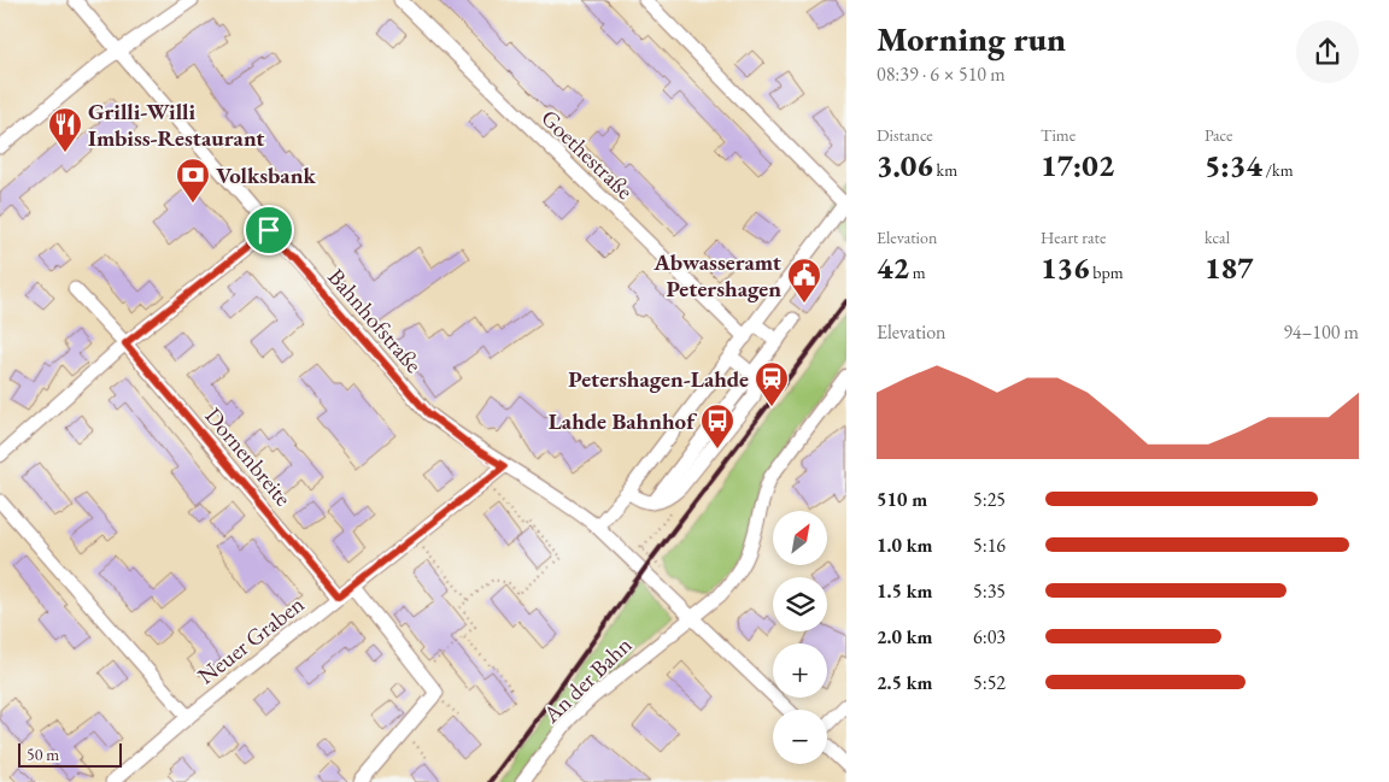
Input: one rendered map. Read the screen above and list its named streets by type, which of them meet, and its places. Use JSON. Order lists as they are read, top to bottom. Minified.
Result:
{"streets":{"street":["Goethestraße","Bahnhofstraße","Dornenbreite","Neuer Graben","An der Bahn"]},"crossings":[["Bahnhofstraße","Neuer Graben"],["Bahnhofstraße","An der Bahn"],["Dornenbreite","Neuer Graben"]],"places":{"restaurant":["Grilli-Willi Imbiss-Restaurant"],"bank":["Volksbank"],"public building":["Abwasseramt Petershagen"],"station":["Petershagen-Lahde"],"bus stop":["Lahde Bahnhof"]},"scale_bar":"50 m","north":"top right","page":{"heading":["Morning run","08:39 · 6 × 510 m"],"stats":[["Distance","3.06 km"],["Time","17:02"],["Pace","5:34 /km"],["Elevation","42 m"],["Heart rate","136 bpm"],["kcal","187"]],"chart":["Elevation","94–100 m"],"list":[{"name":"510 m","note":"5:25"},{"name":"1.0 km","note":"5:16"},{"name":"1.5 km","note":"5:35"},{"name":"2.0 km","note":"6:03"},{"name":"2.5 km","note":"5:52"}],"map_buttons":["+","−"],"scale":"50 m"}}
